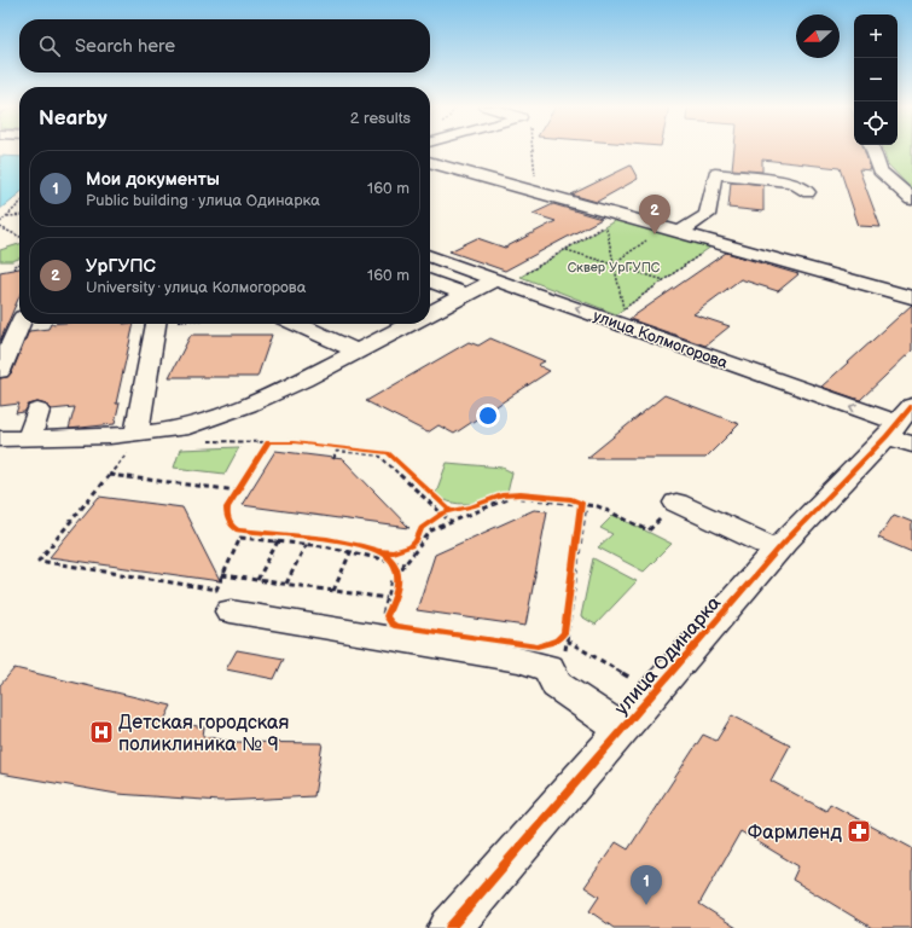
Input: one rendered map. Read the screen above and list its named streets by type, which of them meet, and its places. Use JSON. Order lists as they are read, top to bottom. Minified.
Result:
{"streets":{"street":["улица Колмогорова","улица Одинарка"]},"crossings":[["улица Колмогорова","улица Одинарка"]],"parks":["Сквер УрГУПС"],"places":{"hospital":["Детская городская поликлиника № 9"],"pharmacy":["Фармленд"]},"north":"left","page":{"map_buttons":["+","−"],"search":"Search here","heading":["Nearby","2 results"],"list":[{"mark":"1","name":"Мои документы","note":"Public building · улица Одинарка","value":"160 m"},{"mark":"2","name":"УрГУПС","note":"University · улица Колмогорова","value":"160 m"}],"pins":["2","1"]}}
